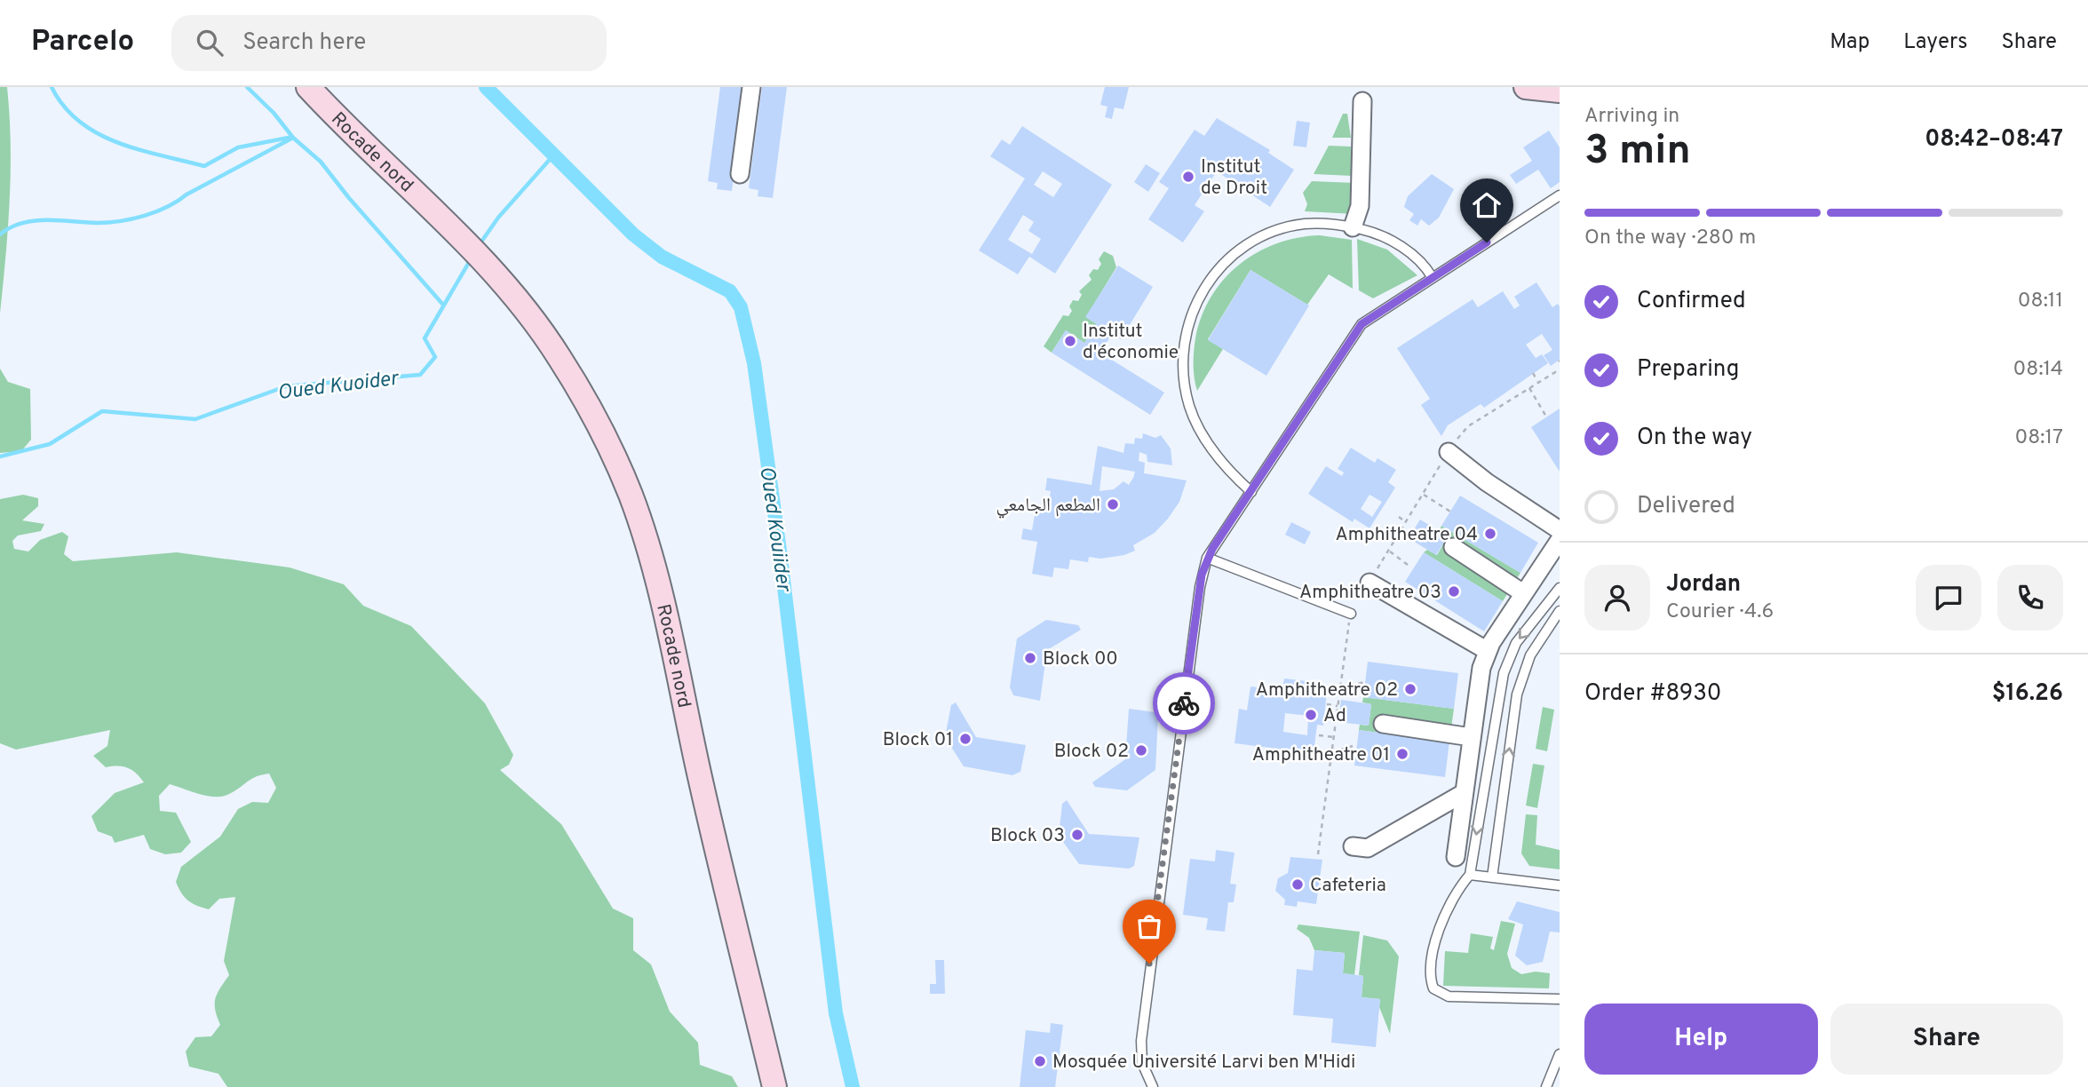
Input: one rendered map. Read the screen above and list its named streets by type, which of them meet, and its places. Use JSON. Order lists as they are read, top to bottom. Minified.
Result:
{"streets":{"main road":["Rocade nord"]},"water":["Oued Kuoider","Oued Kouiider"],"places":["Institut de Droit","Institut d'économie","المطعم الجامعي","Amphitheatre 04","Amphitheatre 03","Block 00","Amphitheatre 02","Ad","Block 01","Block 02","Amphitheatre 01","Block 03","Cafeteria","Mosquée Université Larvi ben M'Hidi"],"page":{"header":"Parcelo","search":"Search here","nav":["Map","Layers","Share"],"heading":["3 min","Arriving in","08:42–08:47"],"panel":["Jordan","Courier · 4.6","Order #8930","$16.26"],"bar":"On the way · 280 m","list":[["Confirmed","08:11"],["Preparing","08:14"],["On the way","08:17"],"Delivered"],"buttons":["Help","Share"]}}
